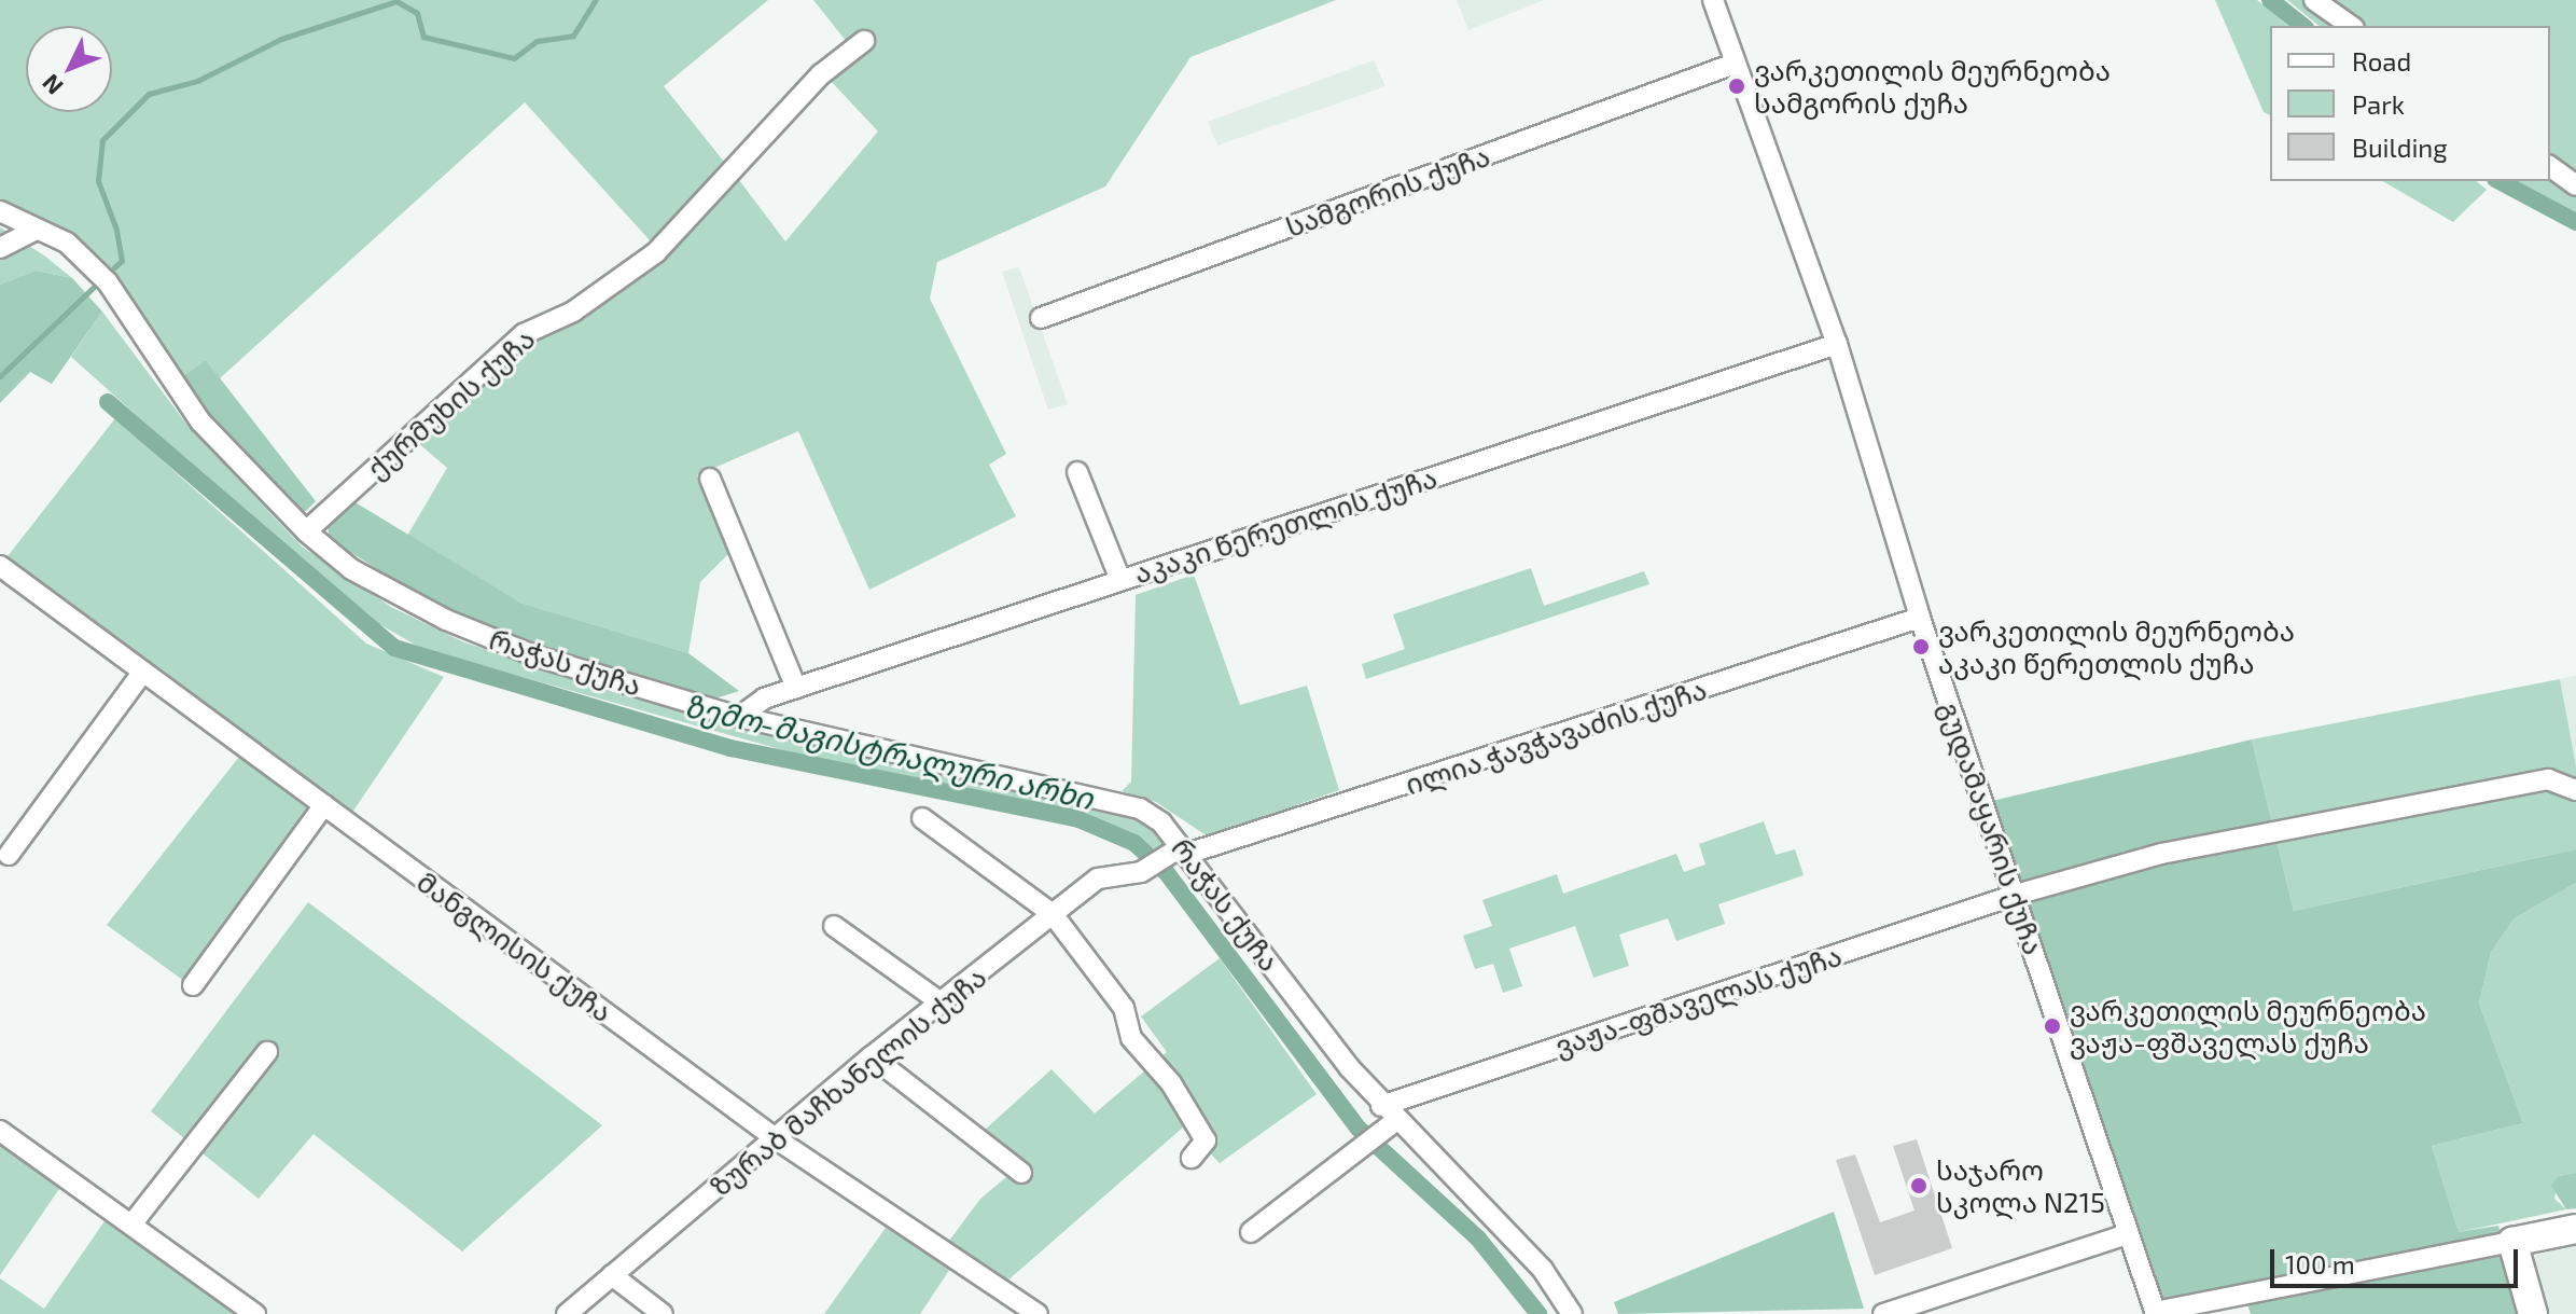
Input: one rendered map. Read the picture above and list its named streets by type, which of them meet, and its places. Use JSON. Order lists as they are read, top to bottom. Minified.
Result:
{"streets":{"street":["სამგორის ქუჩა","ქურმუხის ქუჩა","აკაკი წერეთლის ქუჩა","რაჭას ქუჩა","ილია ჭავჭავაძის ქუჩა","გუდამაყარის ქუჩა","მანგლისის ქუჩა","ვაჟა-ფშაველას ქუჩა","ზურაბ მაჩხანელის ქუჩა"]},"crossings":[["სამგორის ქუჩა","გუდამაყარის ქუჩა"],["ქურმუხის ქუჩა","რაჭას ქუჩა"],["აკაკი წერეთლის ქუჩა","რაჭას ქუჩა"],["აკაკი წერეთლის ქუჩა","გუდამაყარის ქუჩა"],["რაჭას ქუჩა","ილია ჭავჭავაძის ქუჩა"],["რაჭას ქუჩა","ვაჟა-ფშაველას ქუჩა"],["ილია ჭავჭავაძის ქუჩა","გუდამაყარის ქუჩა"],["ილია ჭავჭავაძის ქუჩა","ზურაბ მაჩხანელის ქუჩა"],["გუდამაყარის ქუჩა","ვაჟა-ფშაველას ქუჩა"],["მანგლისის ქუჩა","ზურაბ მაჩხანელის ქუჩა"]],"water":["ზემო-მაგისტრალური არხი"],"places":["ვარკეთილის მეურნეობა სამგორის ქუჩა","ვარკეთილის მეურნეობა აკაკი წერეთლის ქუჩა","ვარკეთილის მეურნეობა ვაჟა-ფშაველას ქუჩა","საჯარო სკოლა N215"],"legend":["Road","Park","Building"],"scale_bar":"100 m","north":"bottom left"}
